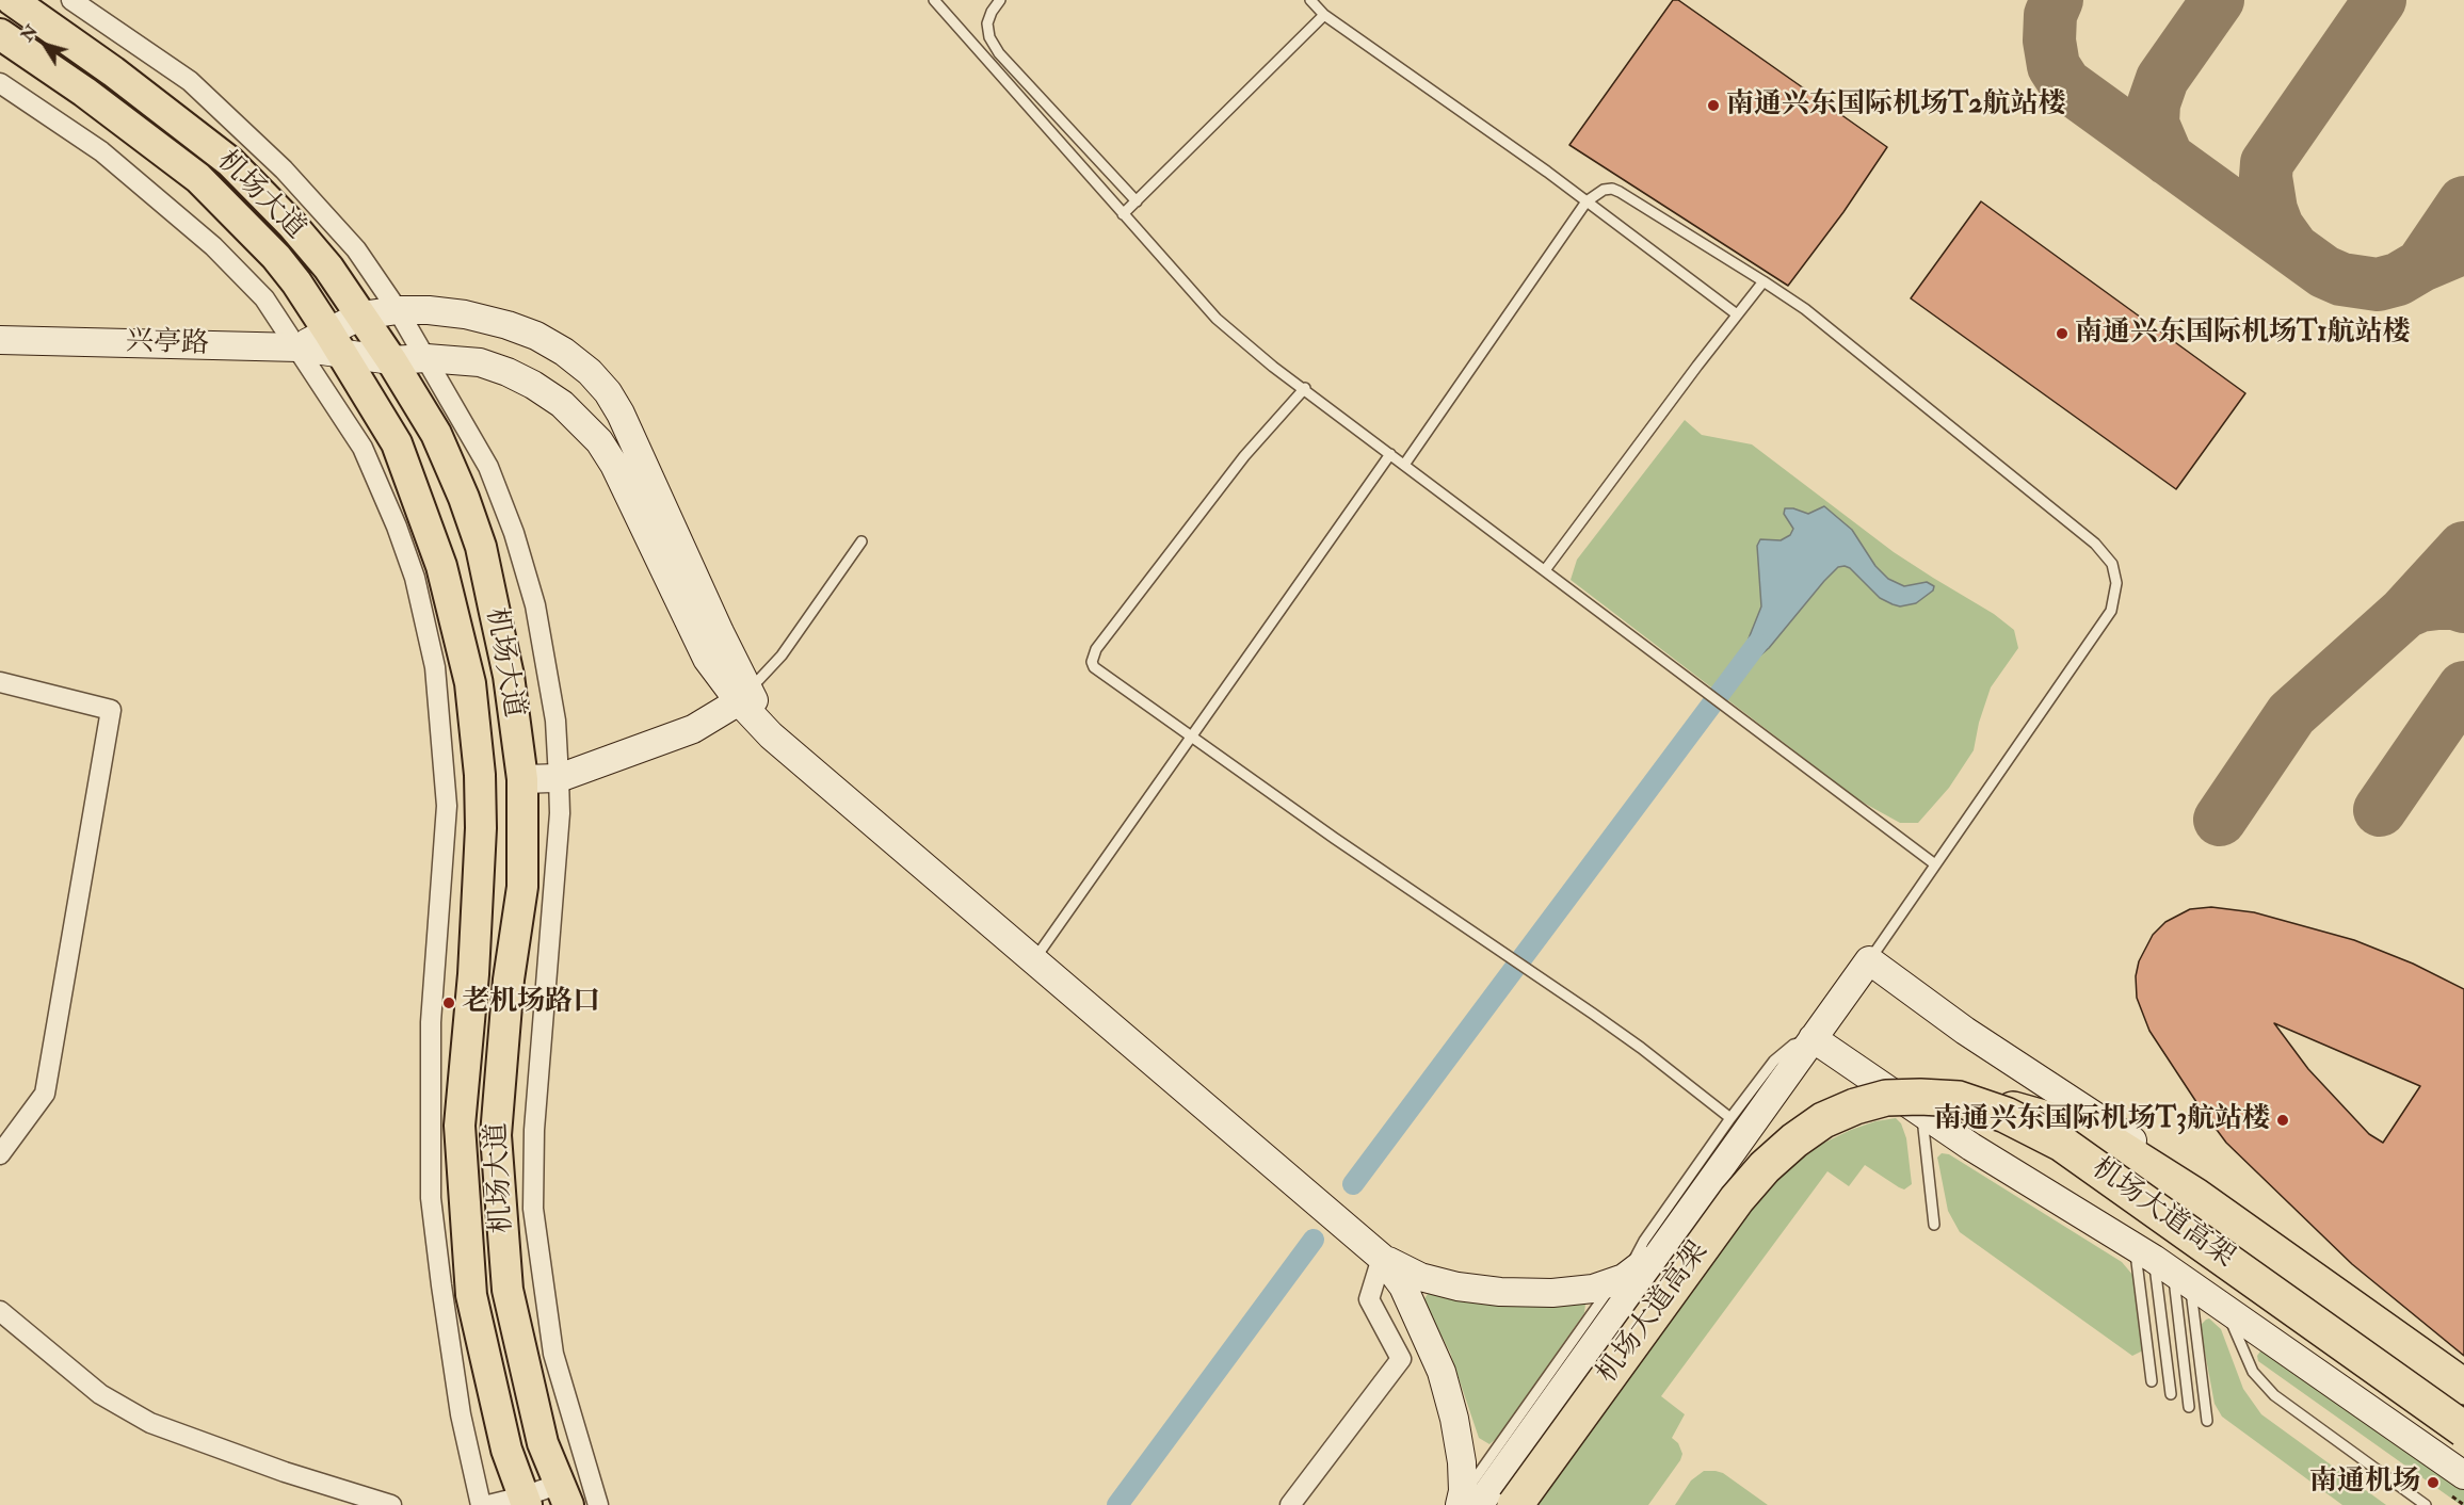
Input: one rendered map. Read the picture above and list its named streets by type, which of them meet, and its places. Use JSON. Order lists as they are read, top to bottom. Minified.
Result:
{"streets":{"highway":["机场大道高架"],"main road":["机场大道"],"street":["兴亭路"]},"crossings":[["机场大道","兴亭路"]],"places":["南通兴东国际机场T2航站楼","南通兴东国际机场T1航站楼","老机场路口","南通兴东国际机场T3航站楼","南通机场"],"north":"top left"}
